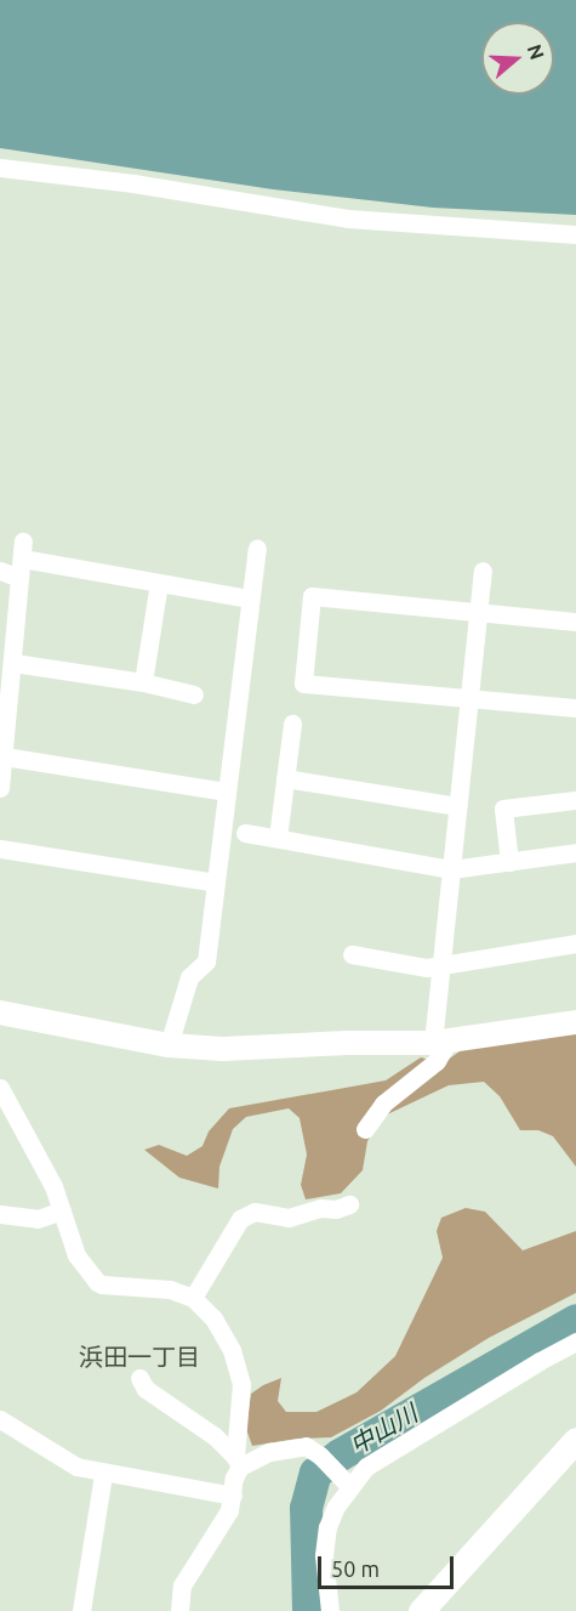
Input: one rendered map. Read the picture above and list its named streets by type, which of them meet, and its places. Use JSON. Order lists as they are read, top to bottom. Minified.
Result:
{"districts":["浜田一丁目"],"water":["中山川"],"scale_bar":"50 m","north":"right"}
